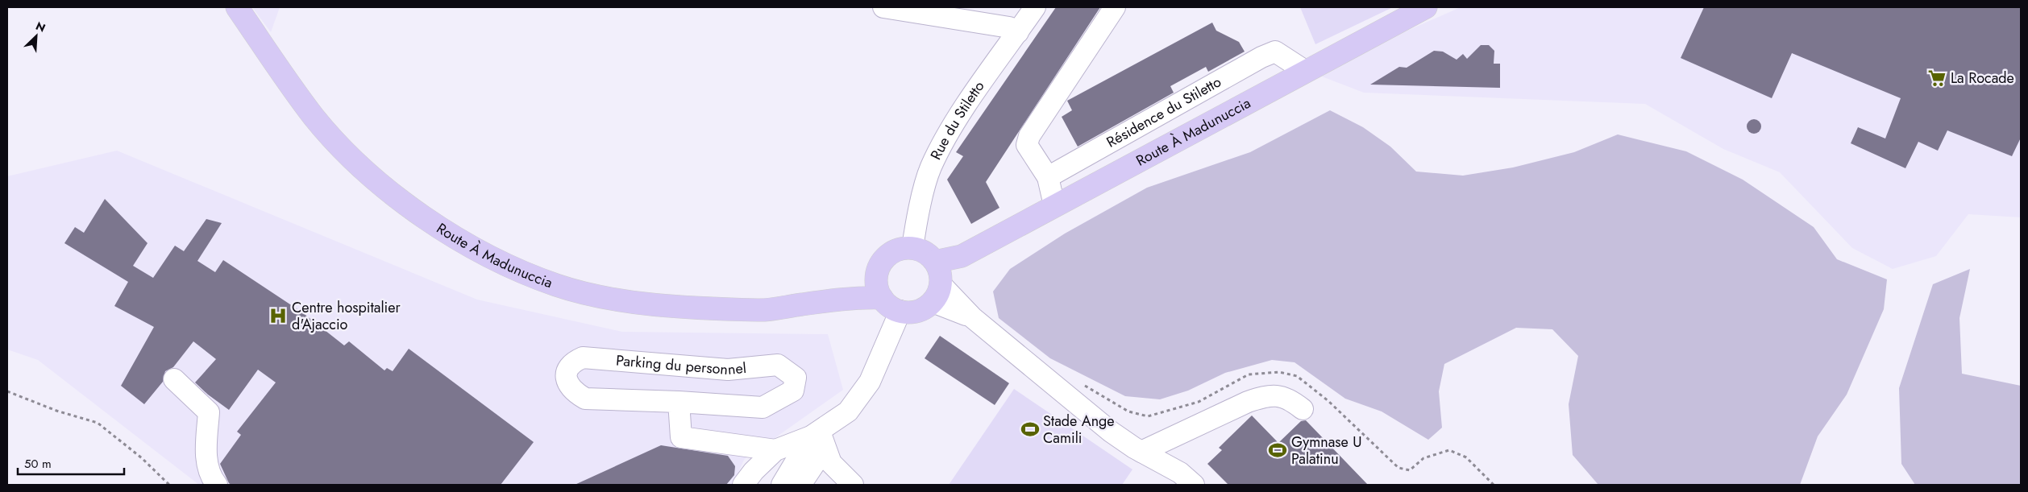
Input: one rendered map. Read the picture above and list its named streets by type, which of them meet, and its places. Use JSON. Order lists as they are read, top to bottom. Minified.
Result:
{"streets":{"main road":["Route À Madunuccia"],"street":["Résidence du Stiletto","Rue du Stiletto","Parking du personnel"]},"crossings":[["Résidence du Stiletto","Route À Madunuccia"],["Rue du Stiletto","Route À Madunuccia"]],"places":{"supermarket":["La Rocade"],"hospital":["Centre hospitalier d'Ajaccio"],"sports":["Stade Ange Camili","Gymnase U Palatinu"]},"scale_bar":"50 m","north":"top right"}
